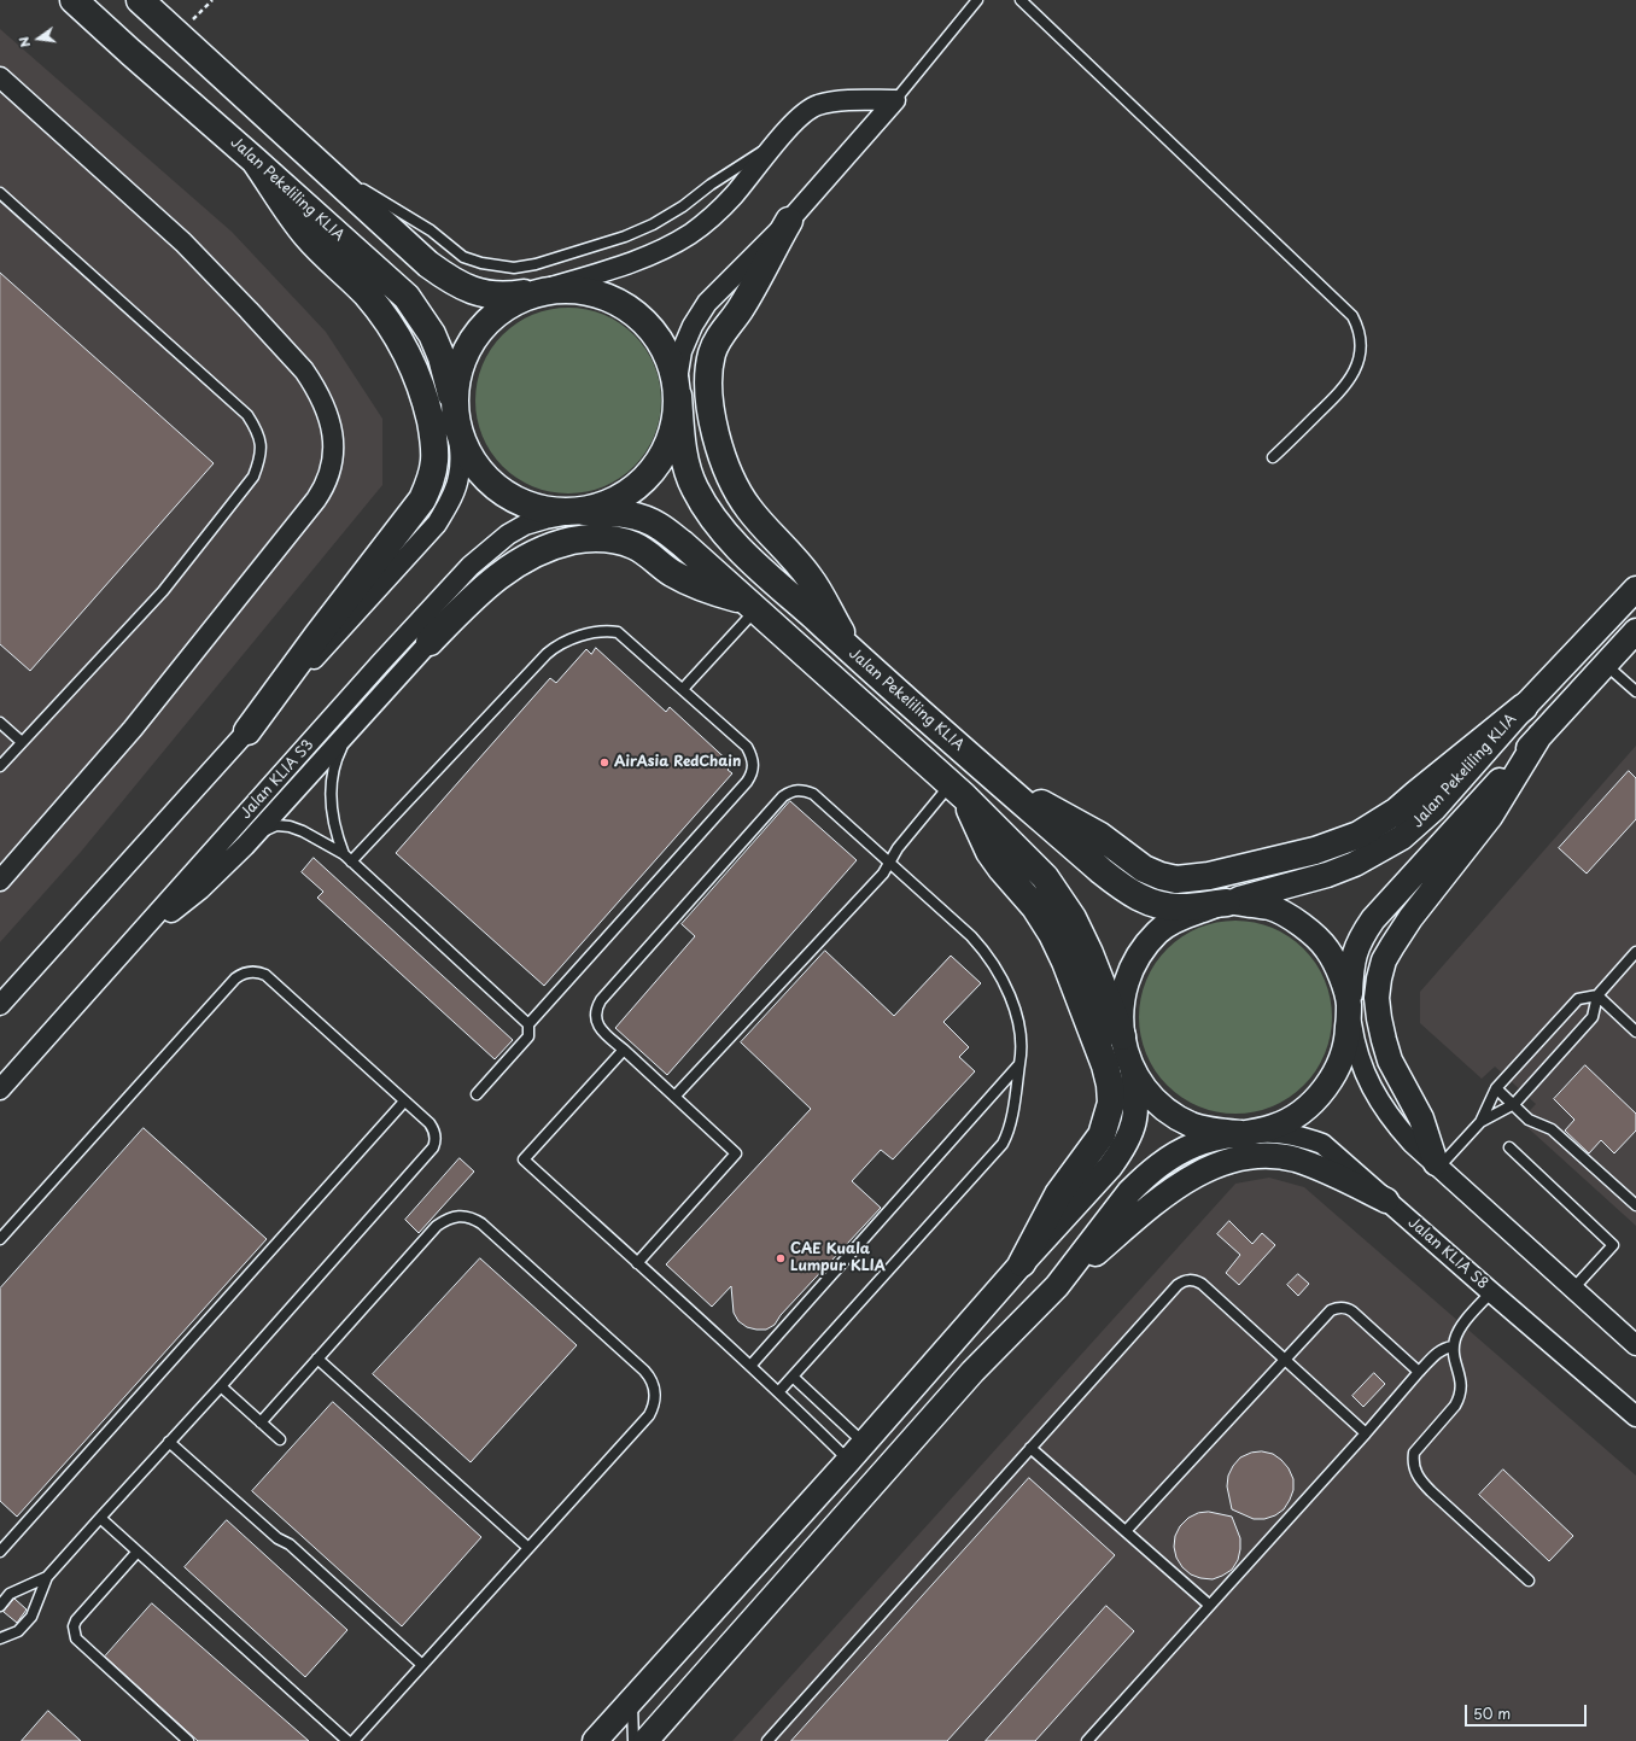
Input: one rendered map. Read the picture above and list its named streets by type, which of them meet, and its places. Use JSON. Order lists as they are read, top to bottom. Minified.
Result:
{"streets":{"main road":["Jalan Pekeliling KLIA"],"street":["Jalan KLIA S3","Jalan KLIA S8"]},"crossings":[["Jalan Pekeliling KLIA","Jalan KLIA S3"],["Jalan Pekeliling KLIA","Jalan KLIA S8"]],"places":["AirAsia RedChain","CAE Kuala Lumpur KLIA"],"scale_bar":"50 m","north":"left"}
